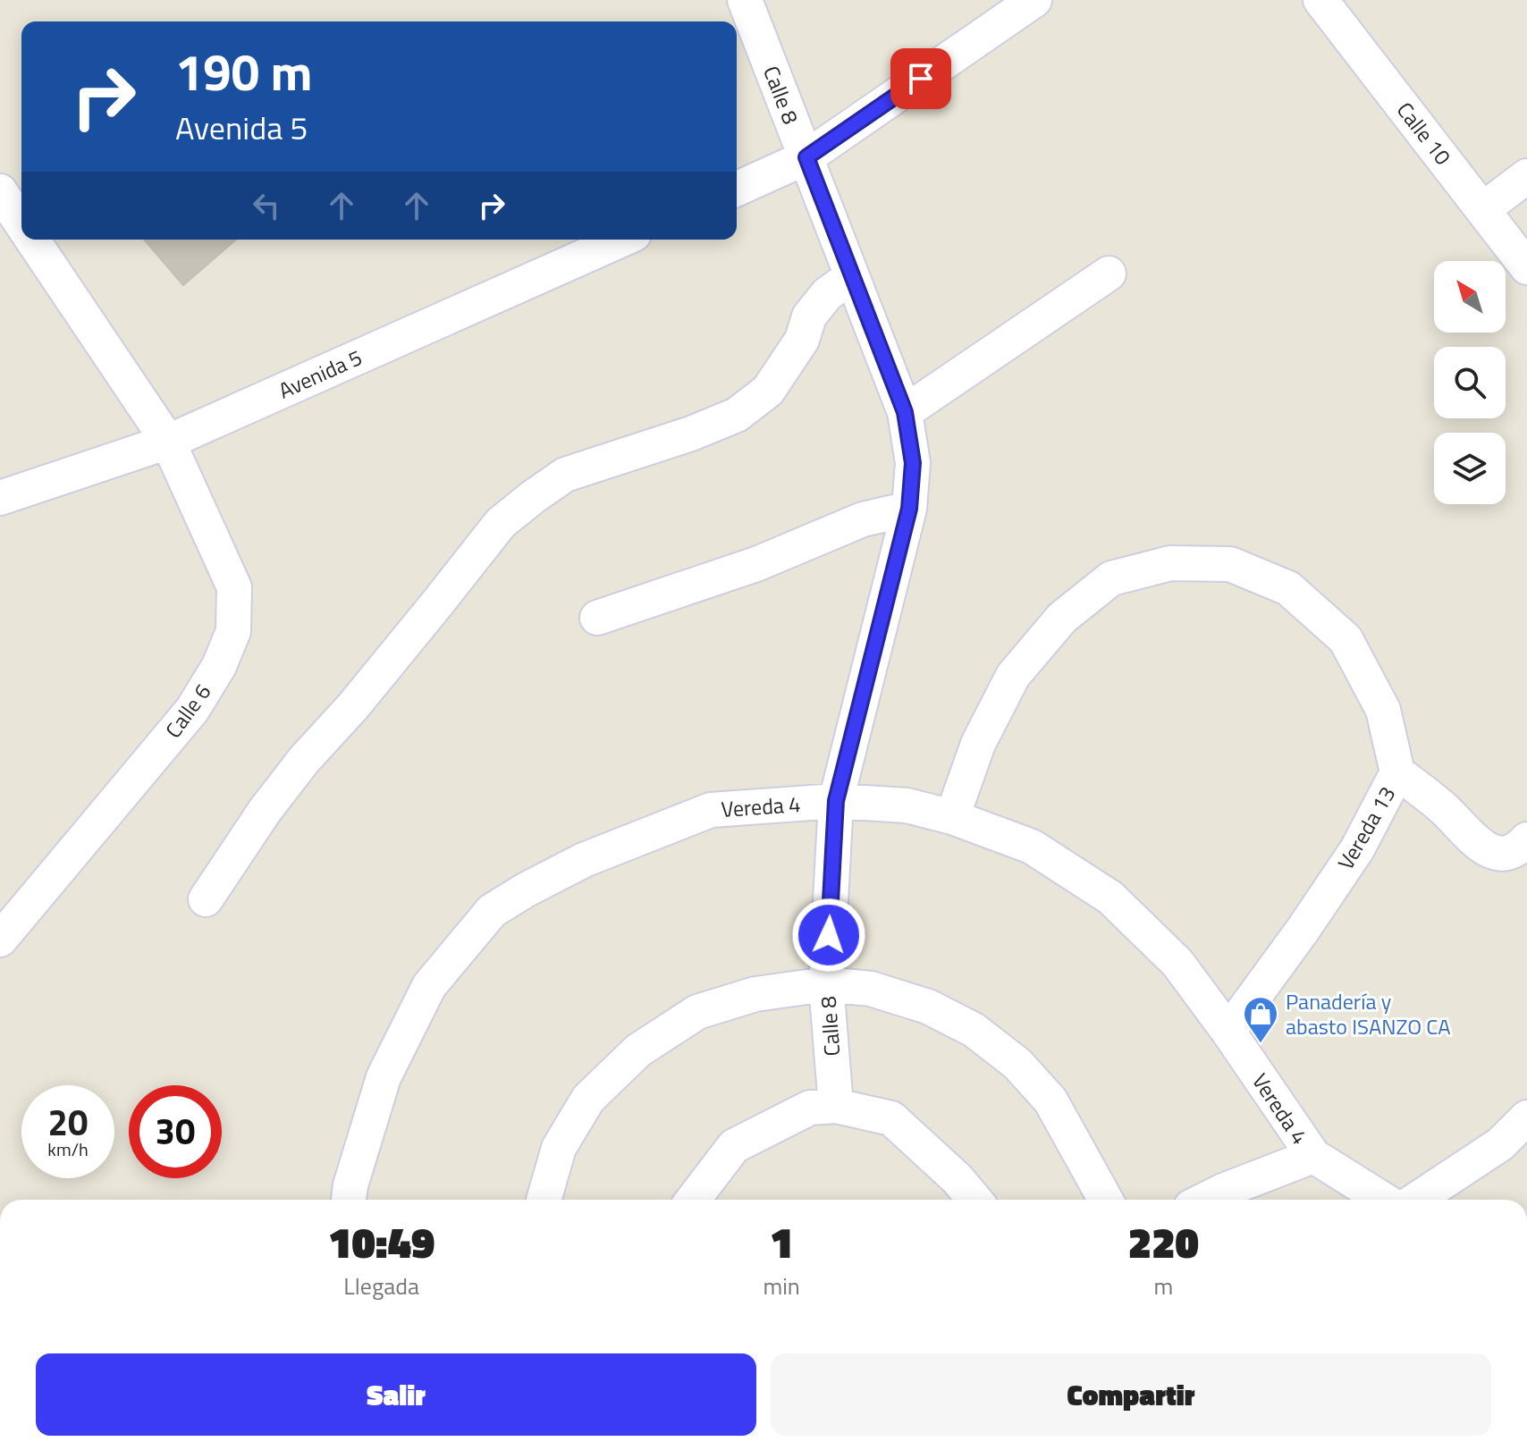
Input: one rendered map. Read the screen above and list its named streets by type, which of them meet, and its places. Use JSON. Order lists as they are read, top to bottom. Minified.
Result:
{"streets":{"street":["Calle 8","Calle 10","Avenida 5","Calle 6","Vereda 4","Vereda 13"]},"crossings":[["Calle 8","Vereda 4"],["Avenida 5","Calle 6"],["Vereda 4","Vereda 13"]],"places":{"shop":["Panadería y abasto ISANZO CA"]},"north":"top left","page":{"turn":["190 m","Avenida 5"],"speed":"20 km/h","limit":"30","eta":["10:49","Llegada","1","min","220","m"],"buttons":["Salir","Compartir"]}}
